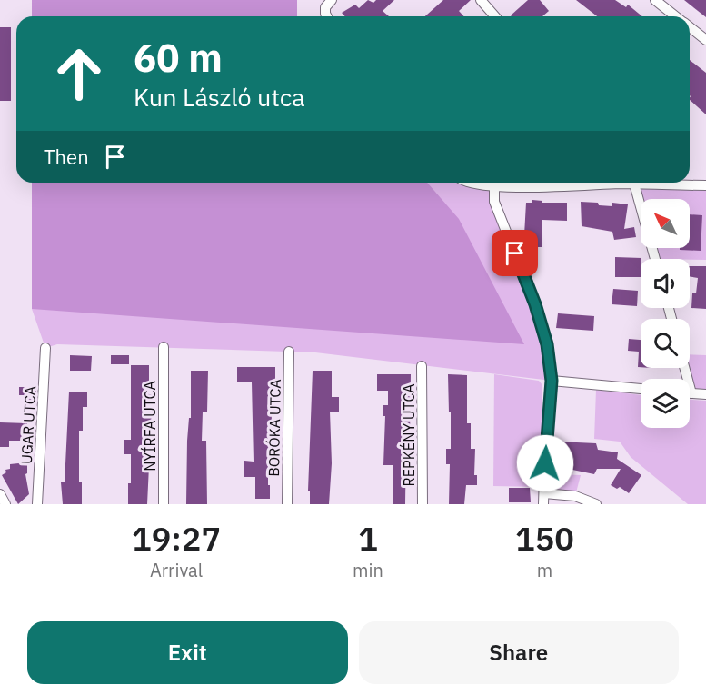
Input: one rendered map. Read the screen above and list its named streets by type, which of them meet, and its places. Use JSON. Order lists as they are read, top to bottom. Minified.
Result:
{"streets":{"street":["UGAR UTCA","NYÍRFA UTCA","BORÓKA UTCA","REPKÉNY UTCA"]},"north":"top left","page":{"turn":["60 m","Kun László utca"],"then":"Then","eta":["19:27","Arrival","1","min","150","m"],"buttons":["Exit","Share"]}}
